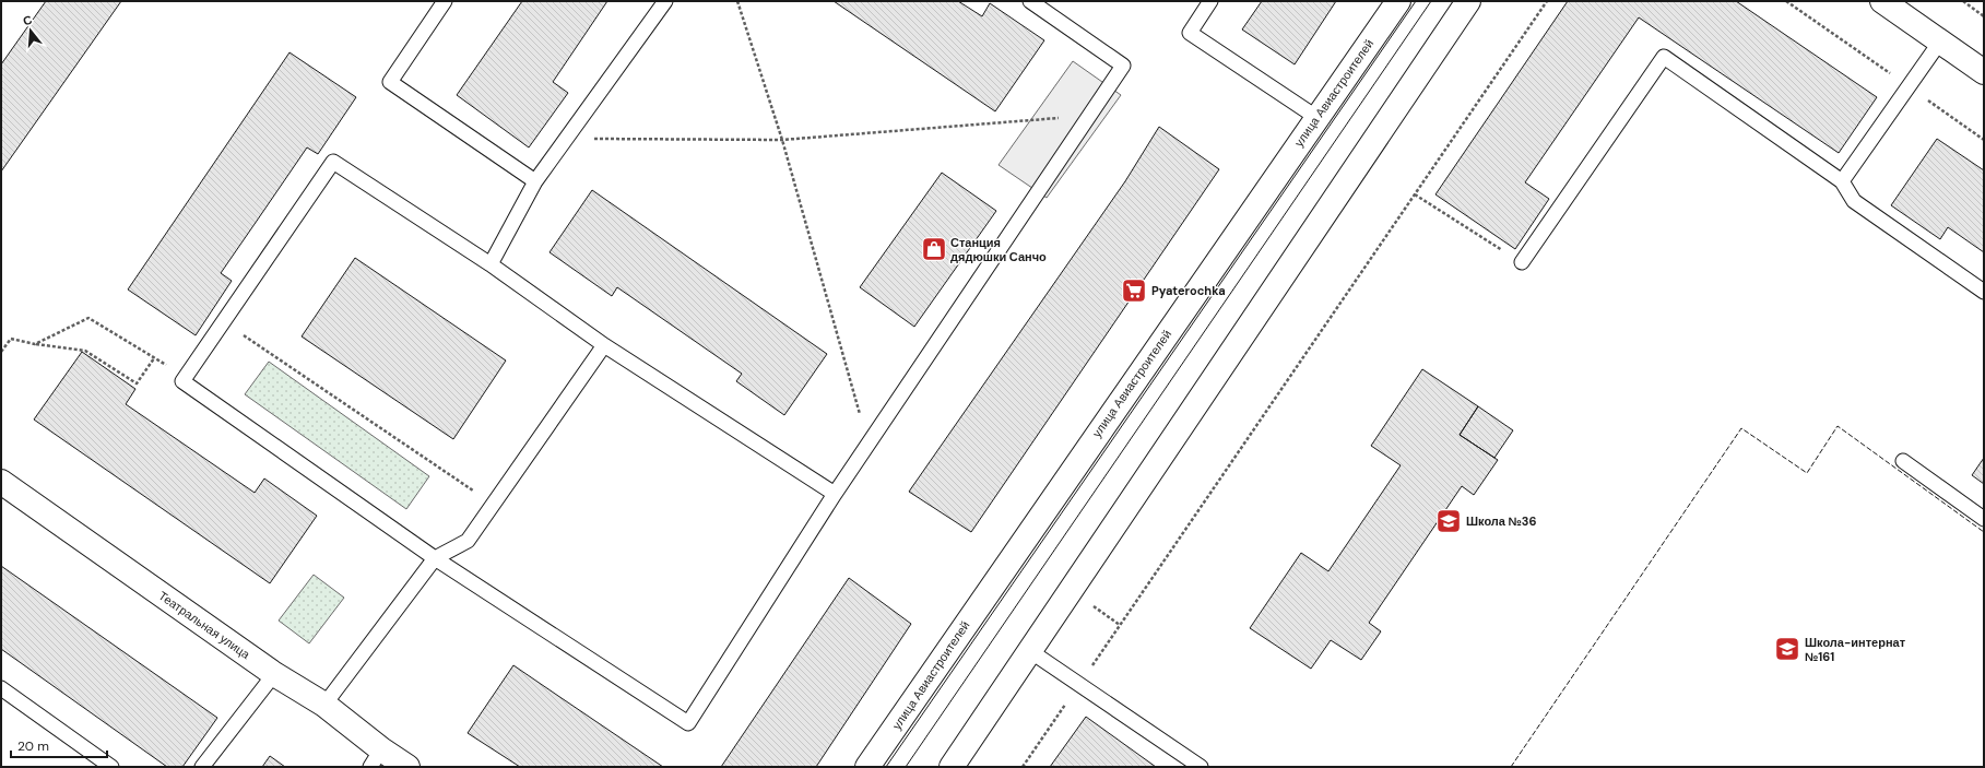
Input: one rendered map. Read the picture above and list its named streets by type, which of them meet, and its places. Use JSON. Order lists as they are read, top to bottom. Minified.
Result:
{"streets":{"main road":["улица Авиастроителей","Театральная улица"]},"places":{"shop":["Станция дядюшки Санчо"],"supermarket":["Pyaterochka"],"school or university":["Школа №36","Школа-интернат №161"]},"scale_bar":"20 m","north":"top"}
